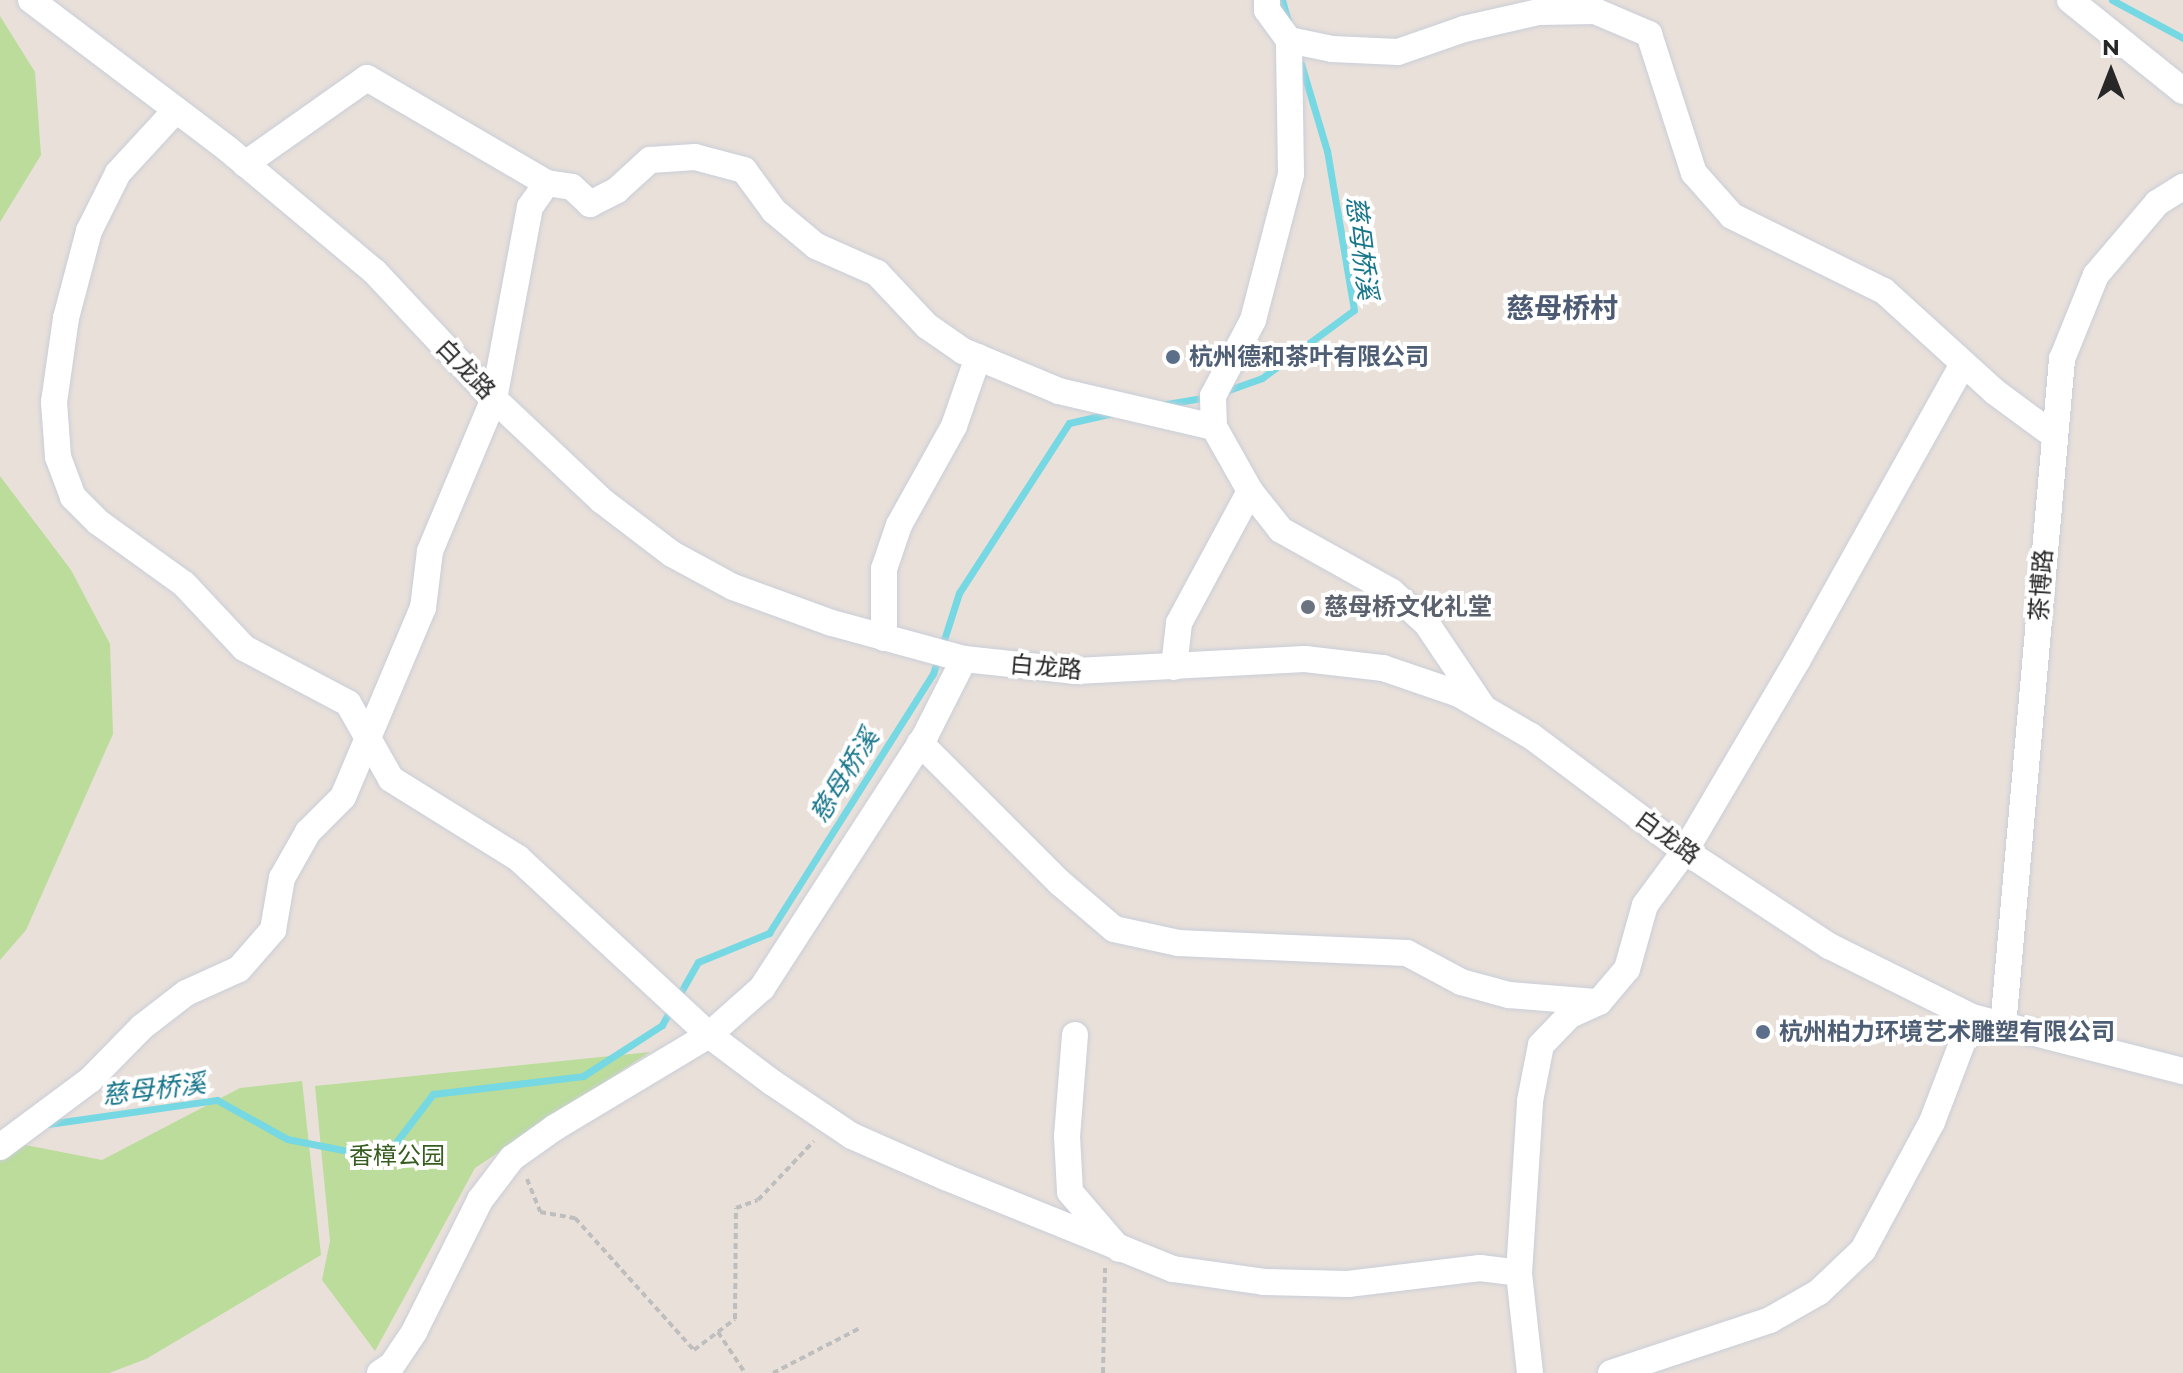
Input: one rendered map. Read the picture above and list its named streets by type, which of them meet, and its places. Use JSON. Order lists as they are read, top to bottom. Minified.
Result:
{"streets":{"street":["白龙路","茶博路"]},"crossings":[["白龙路","茶博路"]],"districts":["慈母桥村"],"water":["慈母桥溪"],"parks":["香樟公园"],"places":["杭州德和茶叶有限公司","慈母桥文化礼堂","杭州柏力环境艺术雕塑有限公司"],"north":"top"}
